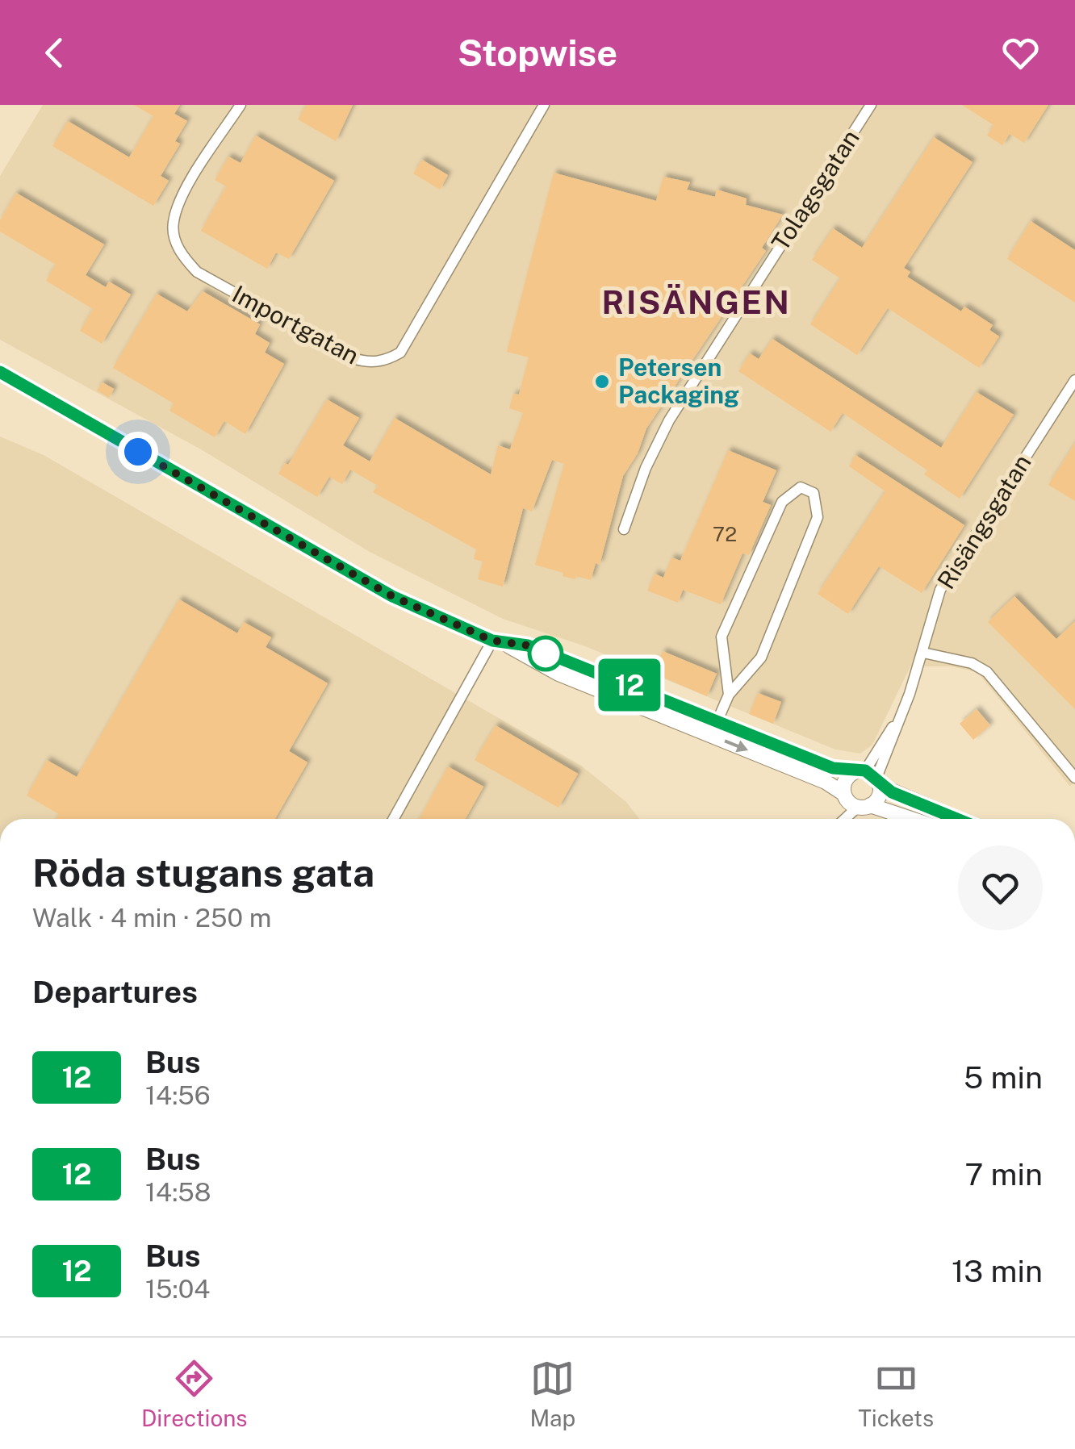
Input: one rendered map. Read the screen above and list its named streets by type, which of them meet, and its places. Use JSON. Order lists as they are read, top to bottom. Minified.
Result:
{"streets":{"street":["Tolagsgatan","Importgatan","Risängsgatan"]},"districts":["RISÄNGEN"],"places":["Petersen Packaging"],"lines":["bus line 12"],"house_numbers":["72"],"page":{"header":"Stopwise","on_map":"12","heading":[["Röda stugans gata","Walk · 4 min · 250 m"],"Departures"],"list":[{"mark":"12","name":"Bus","note":"14:56","value":"5 min"},{"mark":"12","name":"Bus","note":"14:58","value":"7 min"},{"mark":"12","name":"Bus","note":"15:04","value":"13 min"}],"tabs":["Directions","Map","Tickets"]}}
